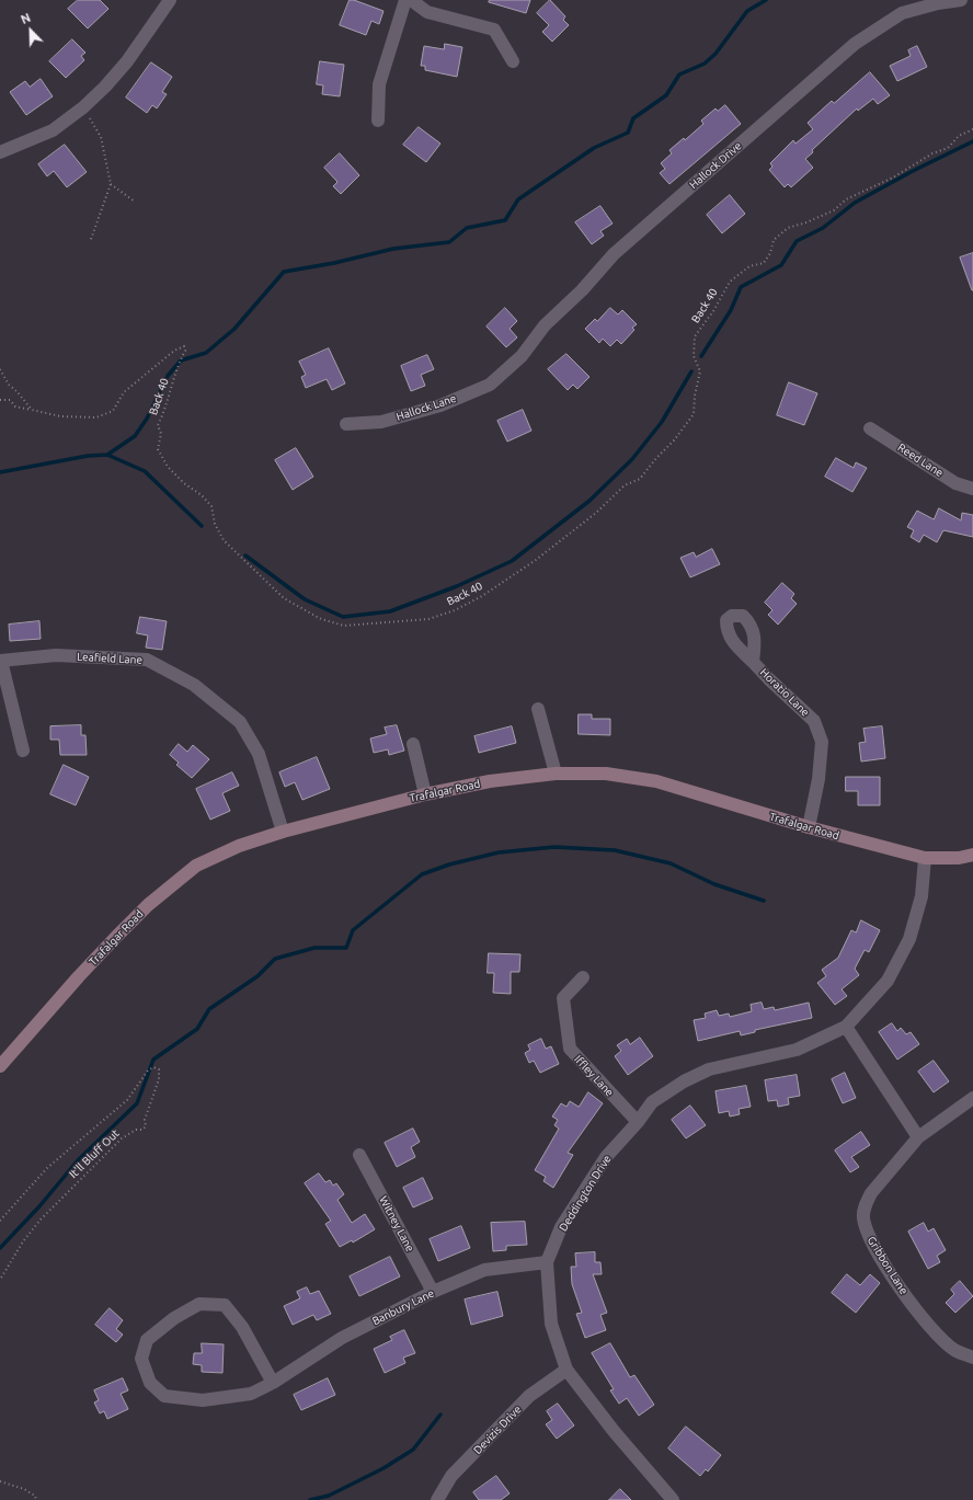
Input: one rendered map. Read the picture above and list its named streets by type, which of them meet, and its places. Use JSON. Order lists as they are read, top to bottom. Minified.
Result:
{"streets":{"street":["Hallock Drive","Hallock Lane","Reed Lane","Leafield Lane","Horatio Lane","Trafalgar Road","Iffley Lane","Deddington Drive","Witney Lane","Gribbon Lane","Banbury Lane","Devizis Drive"],"path":["Back 40","It'll Bluff Out"]},"crossings":[["Hallock Drive","Hallock Lane"],["Leafield Lane","Trafalgar Road"],["Horatio Lane","Trafalgar Road"],["Trafalgar Road","Deddington Drive"],["Iffley Lane","Deddington Drive"],["Deddington Drive","Banbury Lane"],["Deddington Drive","Devizis Drive"],["Witney Lane","Banbury Lane"]],"north":"top left"}
